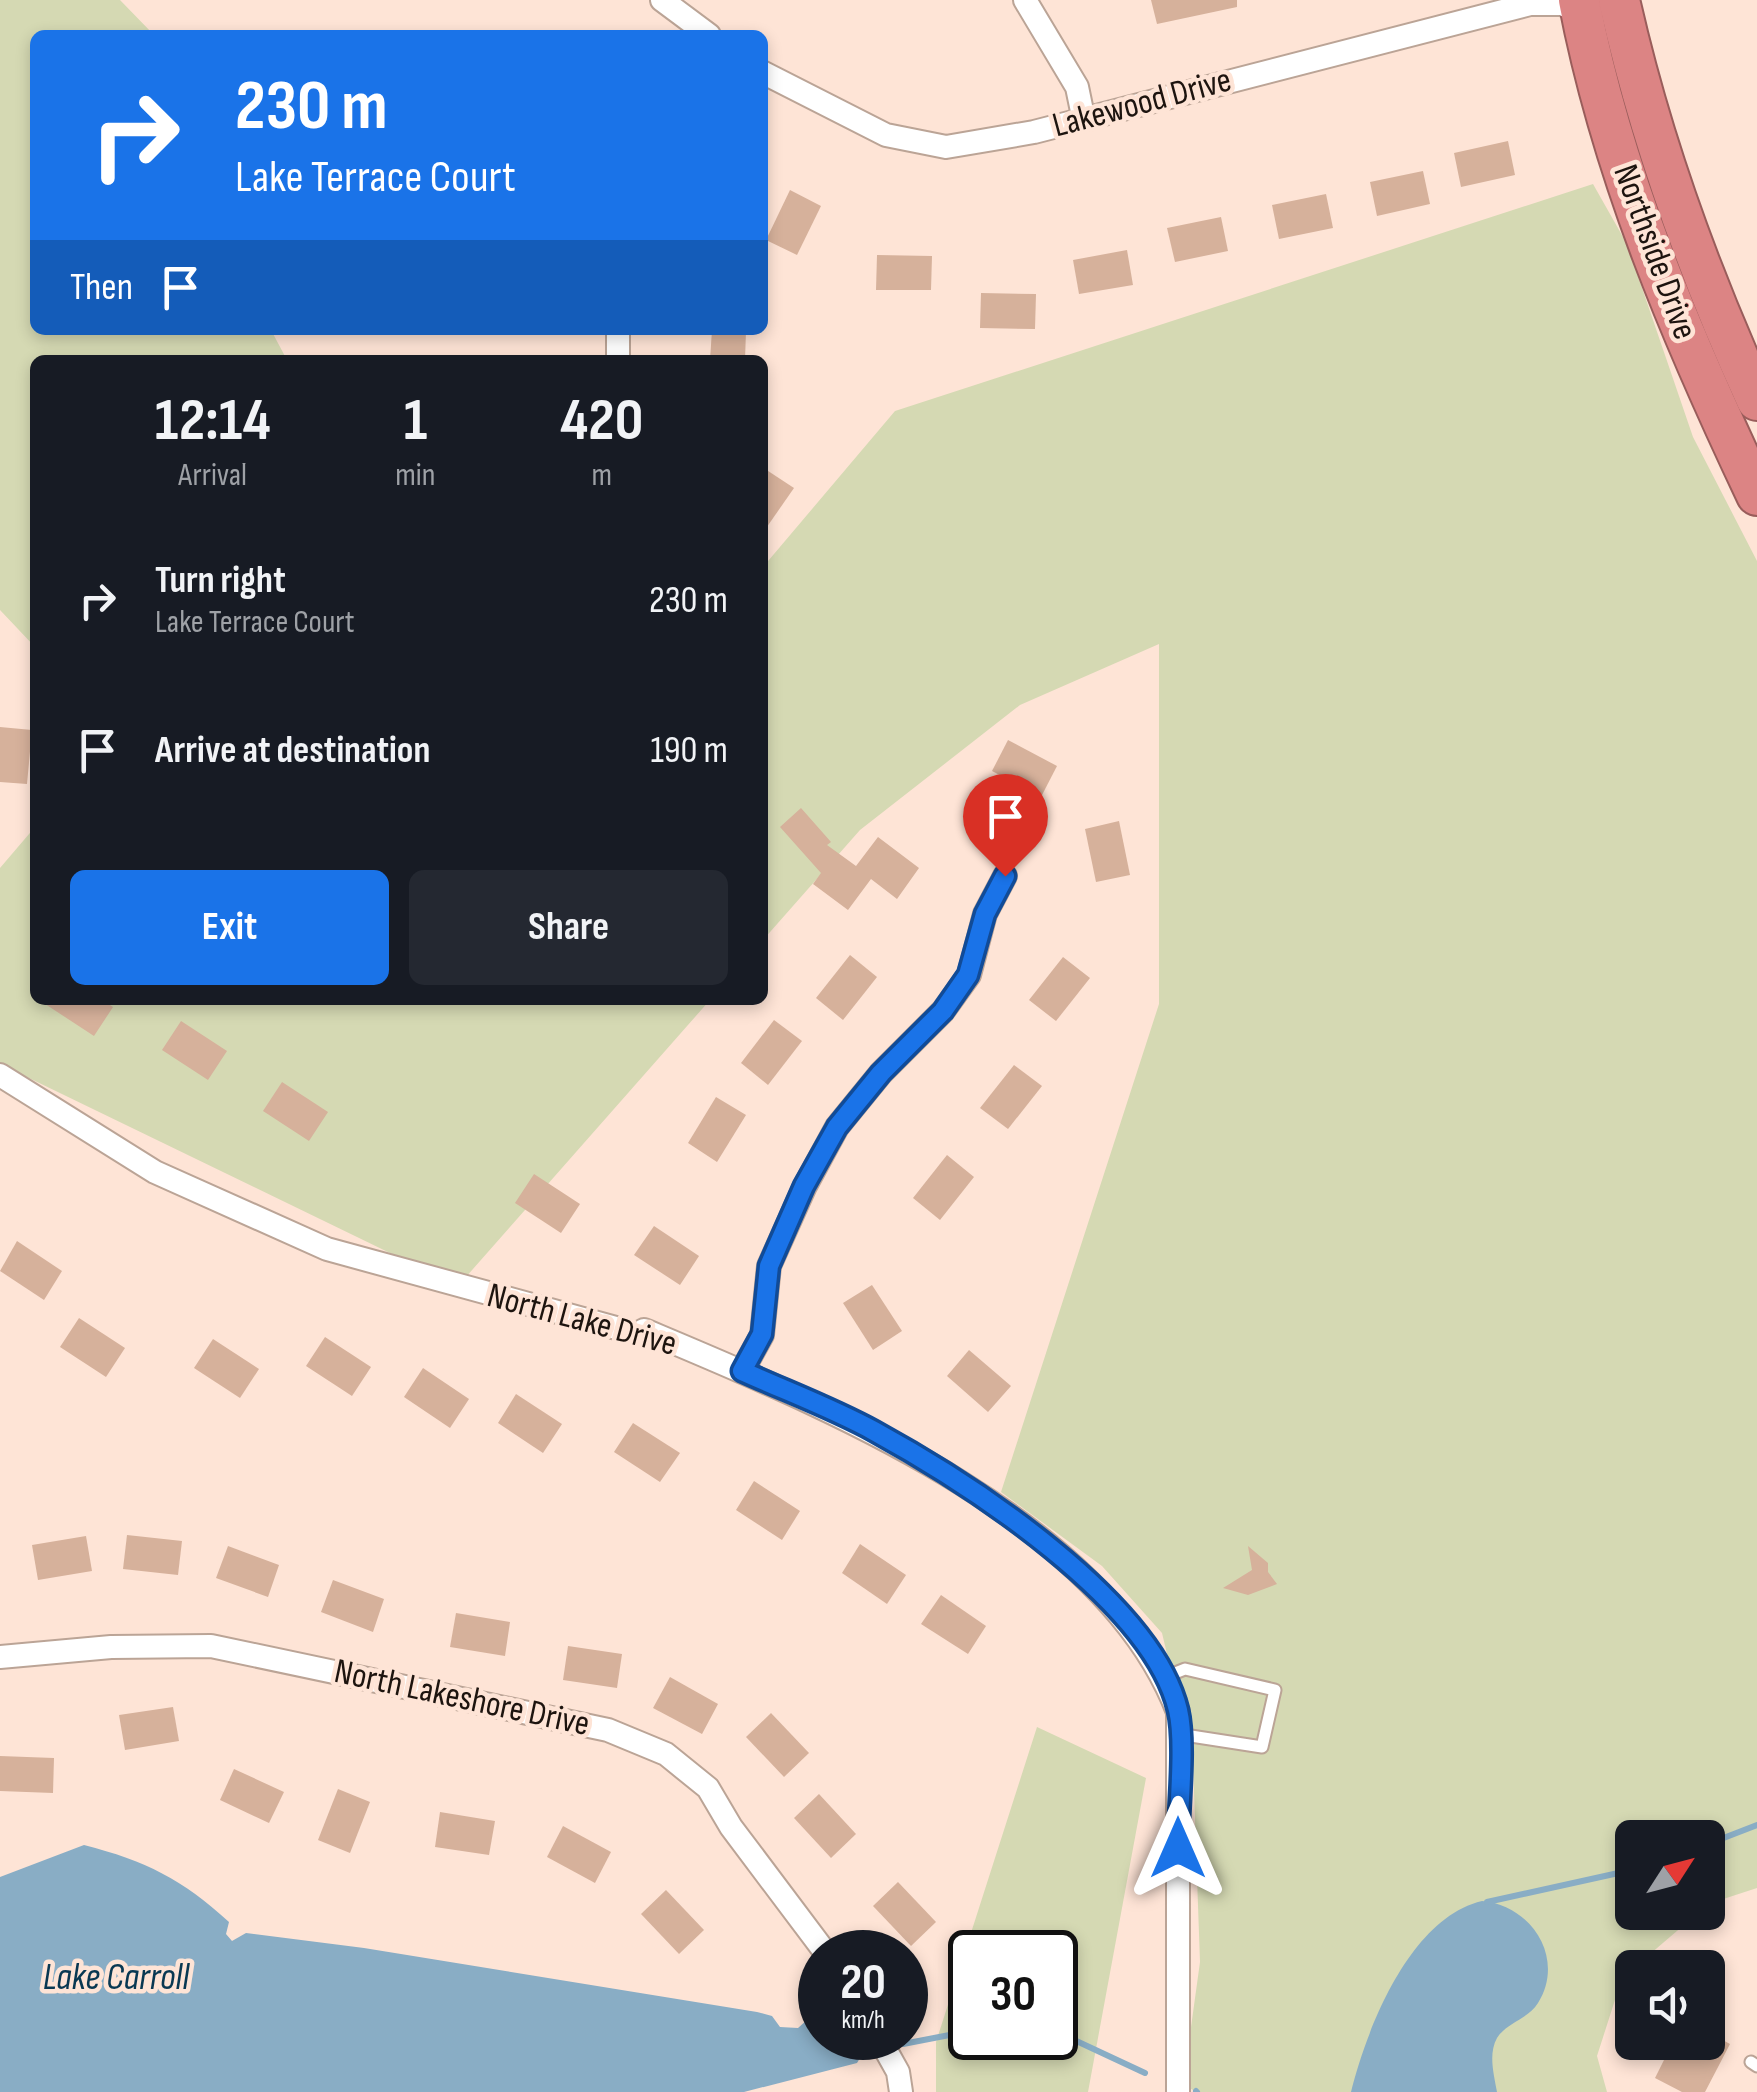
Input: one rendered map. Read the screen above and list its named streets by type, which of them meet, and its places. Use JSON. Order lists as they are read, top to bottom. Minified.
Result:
{"streets":{"highway":["Northside Drive"],"street":["Lakewood Drive","North Lake Drive","North Lakeshore Drive"]},"crossings":[["Lakewood Drive","Northside Drive"]],"water":["Lake Carroll"],"north":"top right","page":{"turn":["230 m","Lake Terrace Court"],"then":"Then","eta":["12:14","Arrival","1","min","420","m"],"list":[{"name":"Turn right","note":"Lake Terrace Court","value":"230 m"},{"name":"Arrive at destination","value":"190 m"}],"buttons":["Exit","Share"],"speed":"20 km/h","limit":"30"}}
